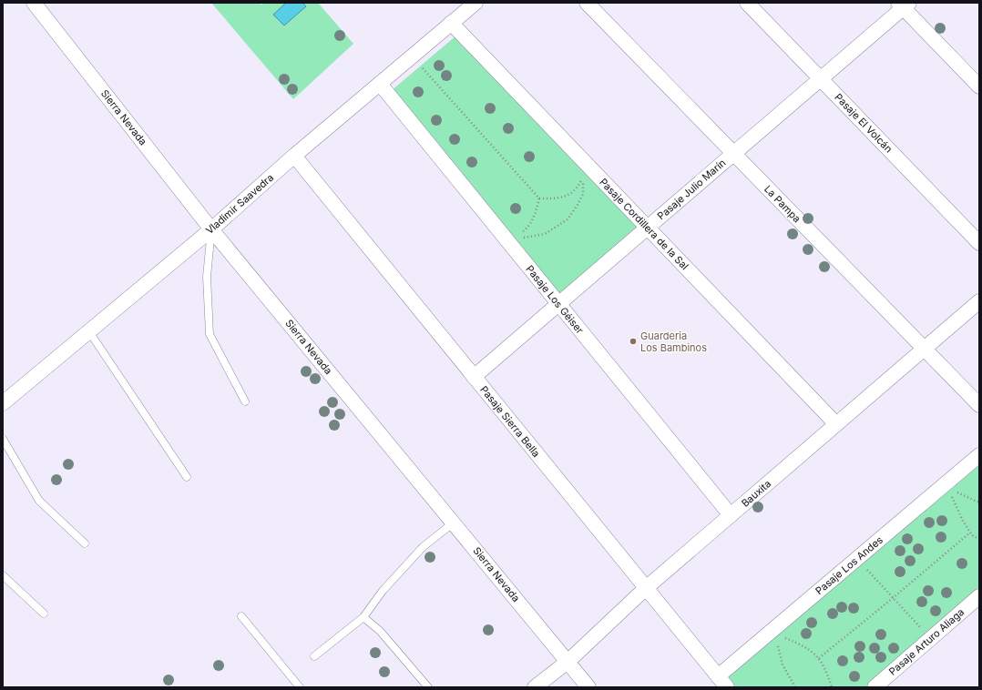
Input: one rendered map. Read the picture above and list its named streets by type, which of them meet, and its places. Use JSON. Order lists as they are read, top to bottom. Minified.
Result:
{"streets":{"street":["Sierra Nevada","Pasaje El Volcán","Pasaje Julio Marín","Vladimir Saavedra","La Pampa","Pasaje Cordillera de la Sal","Pasaje Los Géiser","Pasaje Sierra Bella","Bauxita","Pasaje Los Andes","Pasaje Arturo Aliaga"]},"crossings":[["Sierra Nevada","Vladimir Saavedra"],["Sierra Nevada","Bauxita"],["Pasaje El Volcán","Pasaje Julio Marín"],["Pasaje Julio Marín","La Pampa"],["Pasaje Julio Marín","Pasaje Cordillera de la Sal"],["Pasaje Julio Marín","Pasaje Los Géiser"],["Pasaje Julio Marín","Pasaje Sierra Bella"],["Vladimir Saavedra","Pasaje Cordillera de la Sal"],["Vladimir Saavedra","Pasaje Los Géiser"],["Vladimir Saavedra","Pasaje Sierra Bella"],["La Pampa","Bauxita"],["Pasaje Cordillera de la Sal","Bauxita"],["Pasaje Los Géiser","Bauxita"],["Pasaje Sierra Bella","Bauxita"],["Pasaje Sierra Bella","Pasaje Los Andes"]],"places":["Guarderia Los Bambinos"]}
